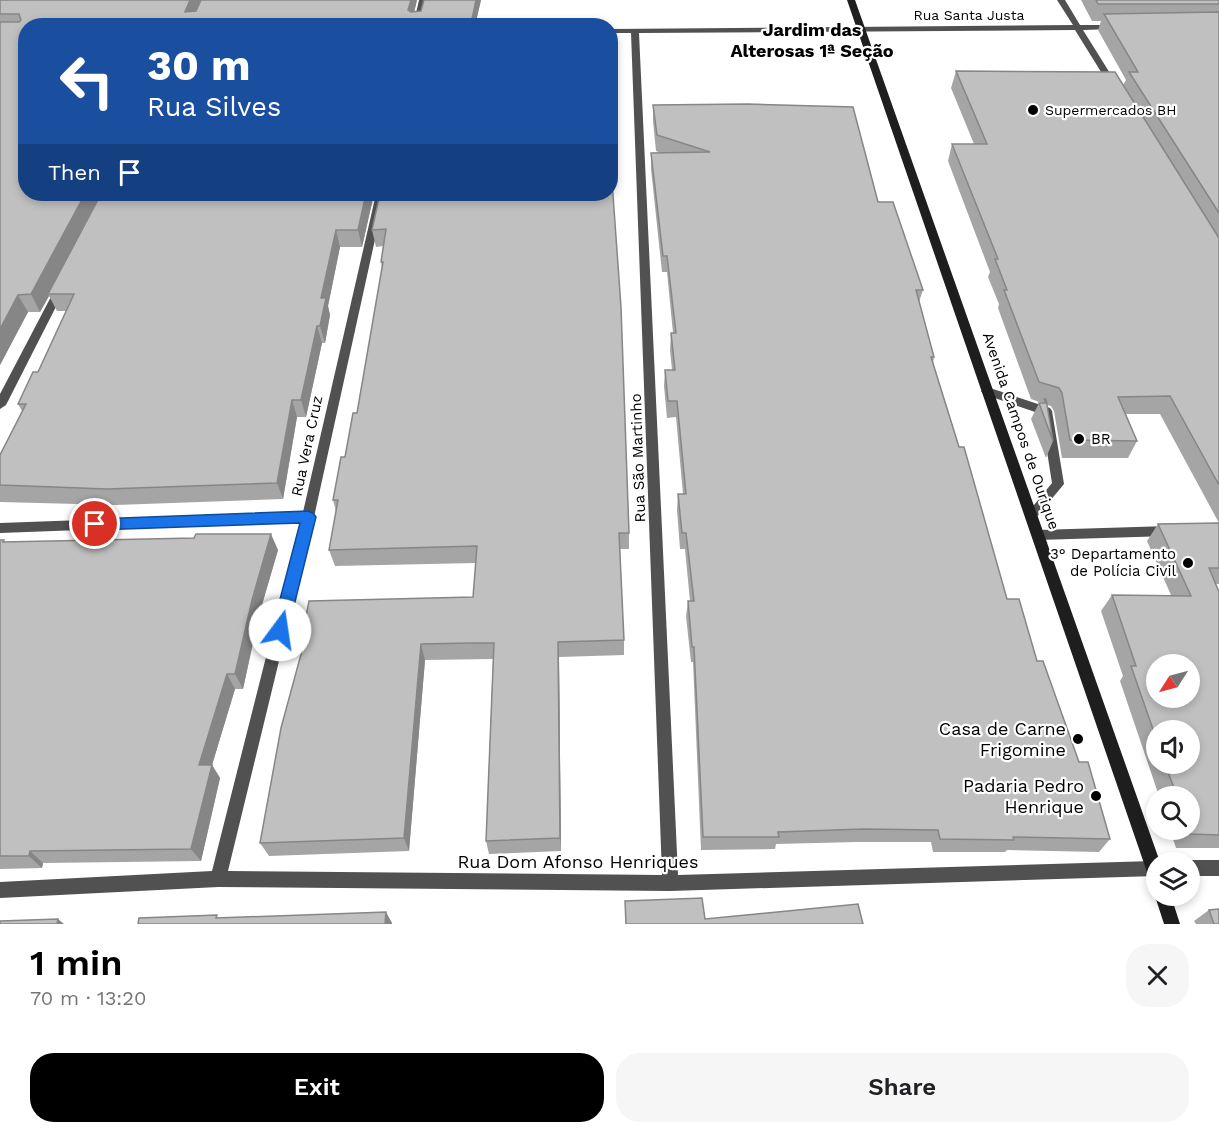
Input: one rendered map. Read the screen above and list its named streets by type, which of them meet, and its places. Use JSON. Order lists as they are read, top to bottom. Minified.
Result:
{"streets":{"main road":["Avenida Campos de Ourique"],"street":["Rua Santa Justa","Rua Vera Cruz","Rua São Martinho","Rua Dom Afonso Henriques"]},"crossings":[["Rua Santa Justa","Avenida Campos de Ourique"],["Rua Santa Justa","Rua São Martinho"],["Rua Vera Cruz","Rua Dom Afonso Henriques"],["Rua São Martinho","Rua Dom Afonso Henriques"]],"districts":["Jardim das Alterosas 1ª Seção"],"places":["Supermercados BH","BR","3° Departamento de Polícia Civil","Casa de Carne Frigomine","Padaria Pedro Henrique"],"north":"bottom left","page":{"turn":["30 m","Rua Silves"],"then":"Then","heading":["1 min","70 m · 13:20"],"buttons":["Exit","Share"]}}
